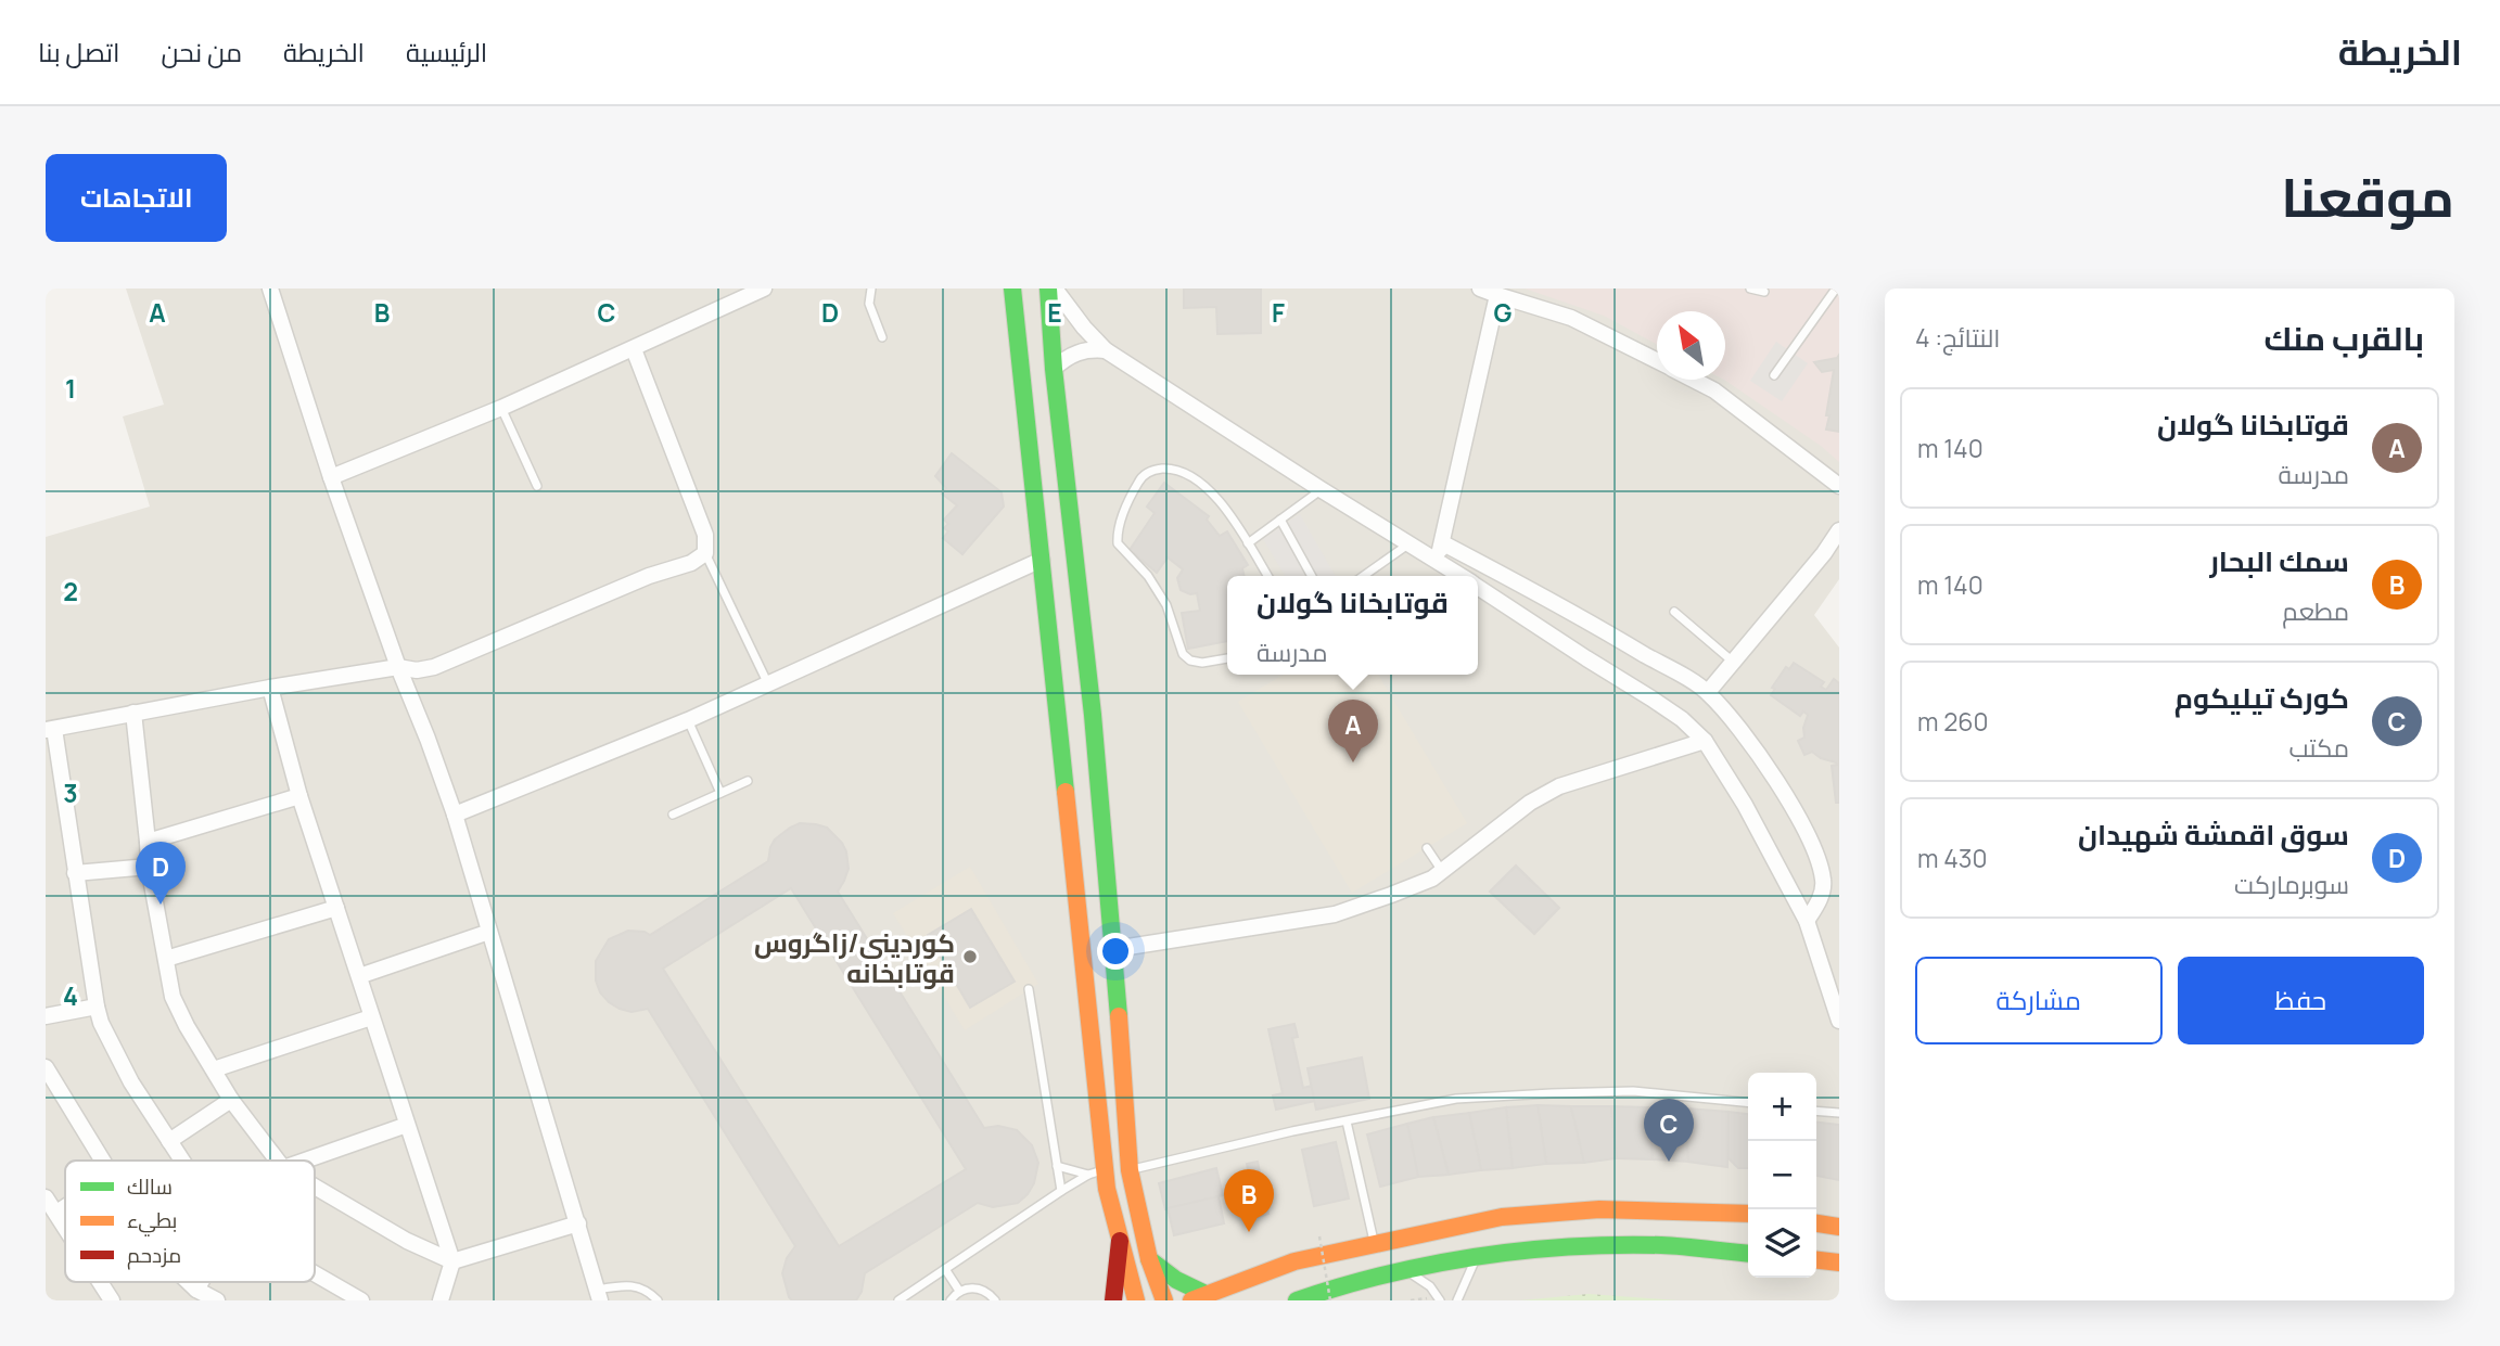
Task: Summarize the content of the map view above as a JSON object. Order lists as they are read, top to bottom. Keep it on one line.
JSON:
{"places":["كورديني/زاگروس قوتابخانه‌"],"legend":["سالك","بطيء","مزدحم"],"north":"top left","page":{"header":"الخريطة","nav":["الرئيسية","الخريطة","من نحن","اتصل بنا"],"title":"موقعنا","buttons":["الاتجاهات",["حفظ","مشاركة"]],"heading":["بالقرب منك","النتائج: 4"],"list":[{"mark":"A","name":"قوتابخانا گولان","note":"مدرسة","value":"140 m"},{"mark":"B","name":"سمك البحار","note":"مطعم","value":"140 m"},{"mark":"C","name":"کورک تيليكوم","note":"مكتب","value":"260 m"},{"mark":"D","name":"سوق اقمشة شهيدان","note":"سوبرماركت","value":"430 m"}],"popup":["قوتابخانا گولان","مدرسة"],"pins":["A","D","C","B"],"map_buttons":["+","−"]},"grid":{"columns":["A","B","C","D","E","F","G"],"rows":["1","2","3","4"]}}
